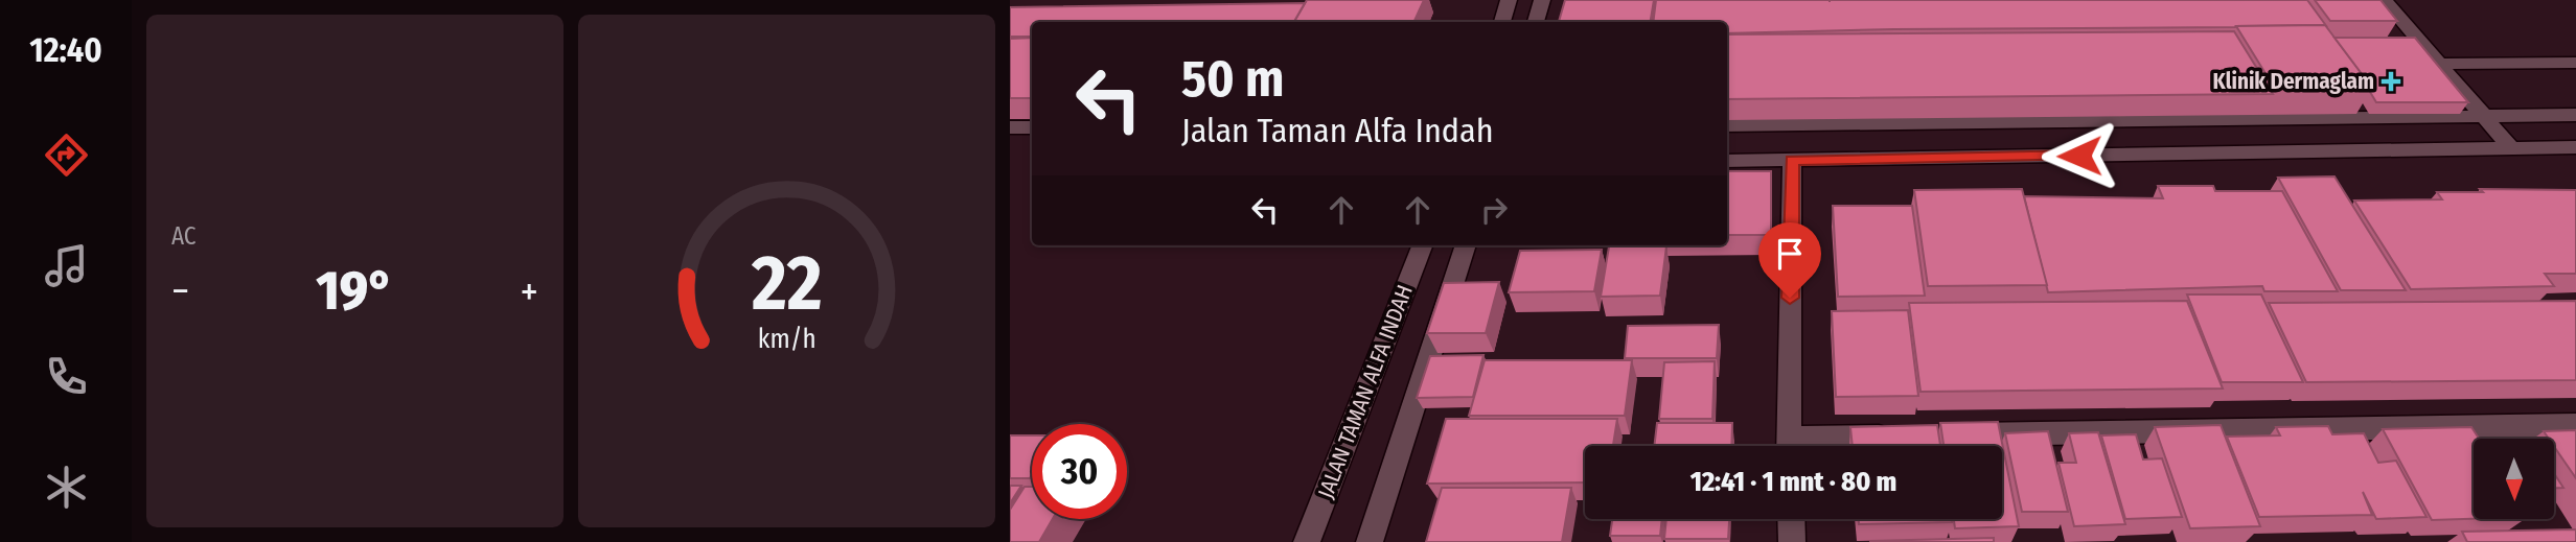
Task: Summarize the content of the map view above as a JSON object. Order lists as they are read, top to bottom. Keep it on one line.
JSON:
{"streets":{"street":["JALAN TAMAN ALFA INDAH"]},"places":{"health":["Klinik Dermaglam"]},"north":"bottom","page":{"tabs":"12:40","tile":"AC","turn":["50 m","Jalan Taman Alfa Indah"],"heat":["−","19°","+"],"limit":"30","trip":"12:41 · 1 mnt · 80 m","gauge":["22","km/h"]}}
